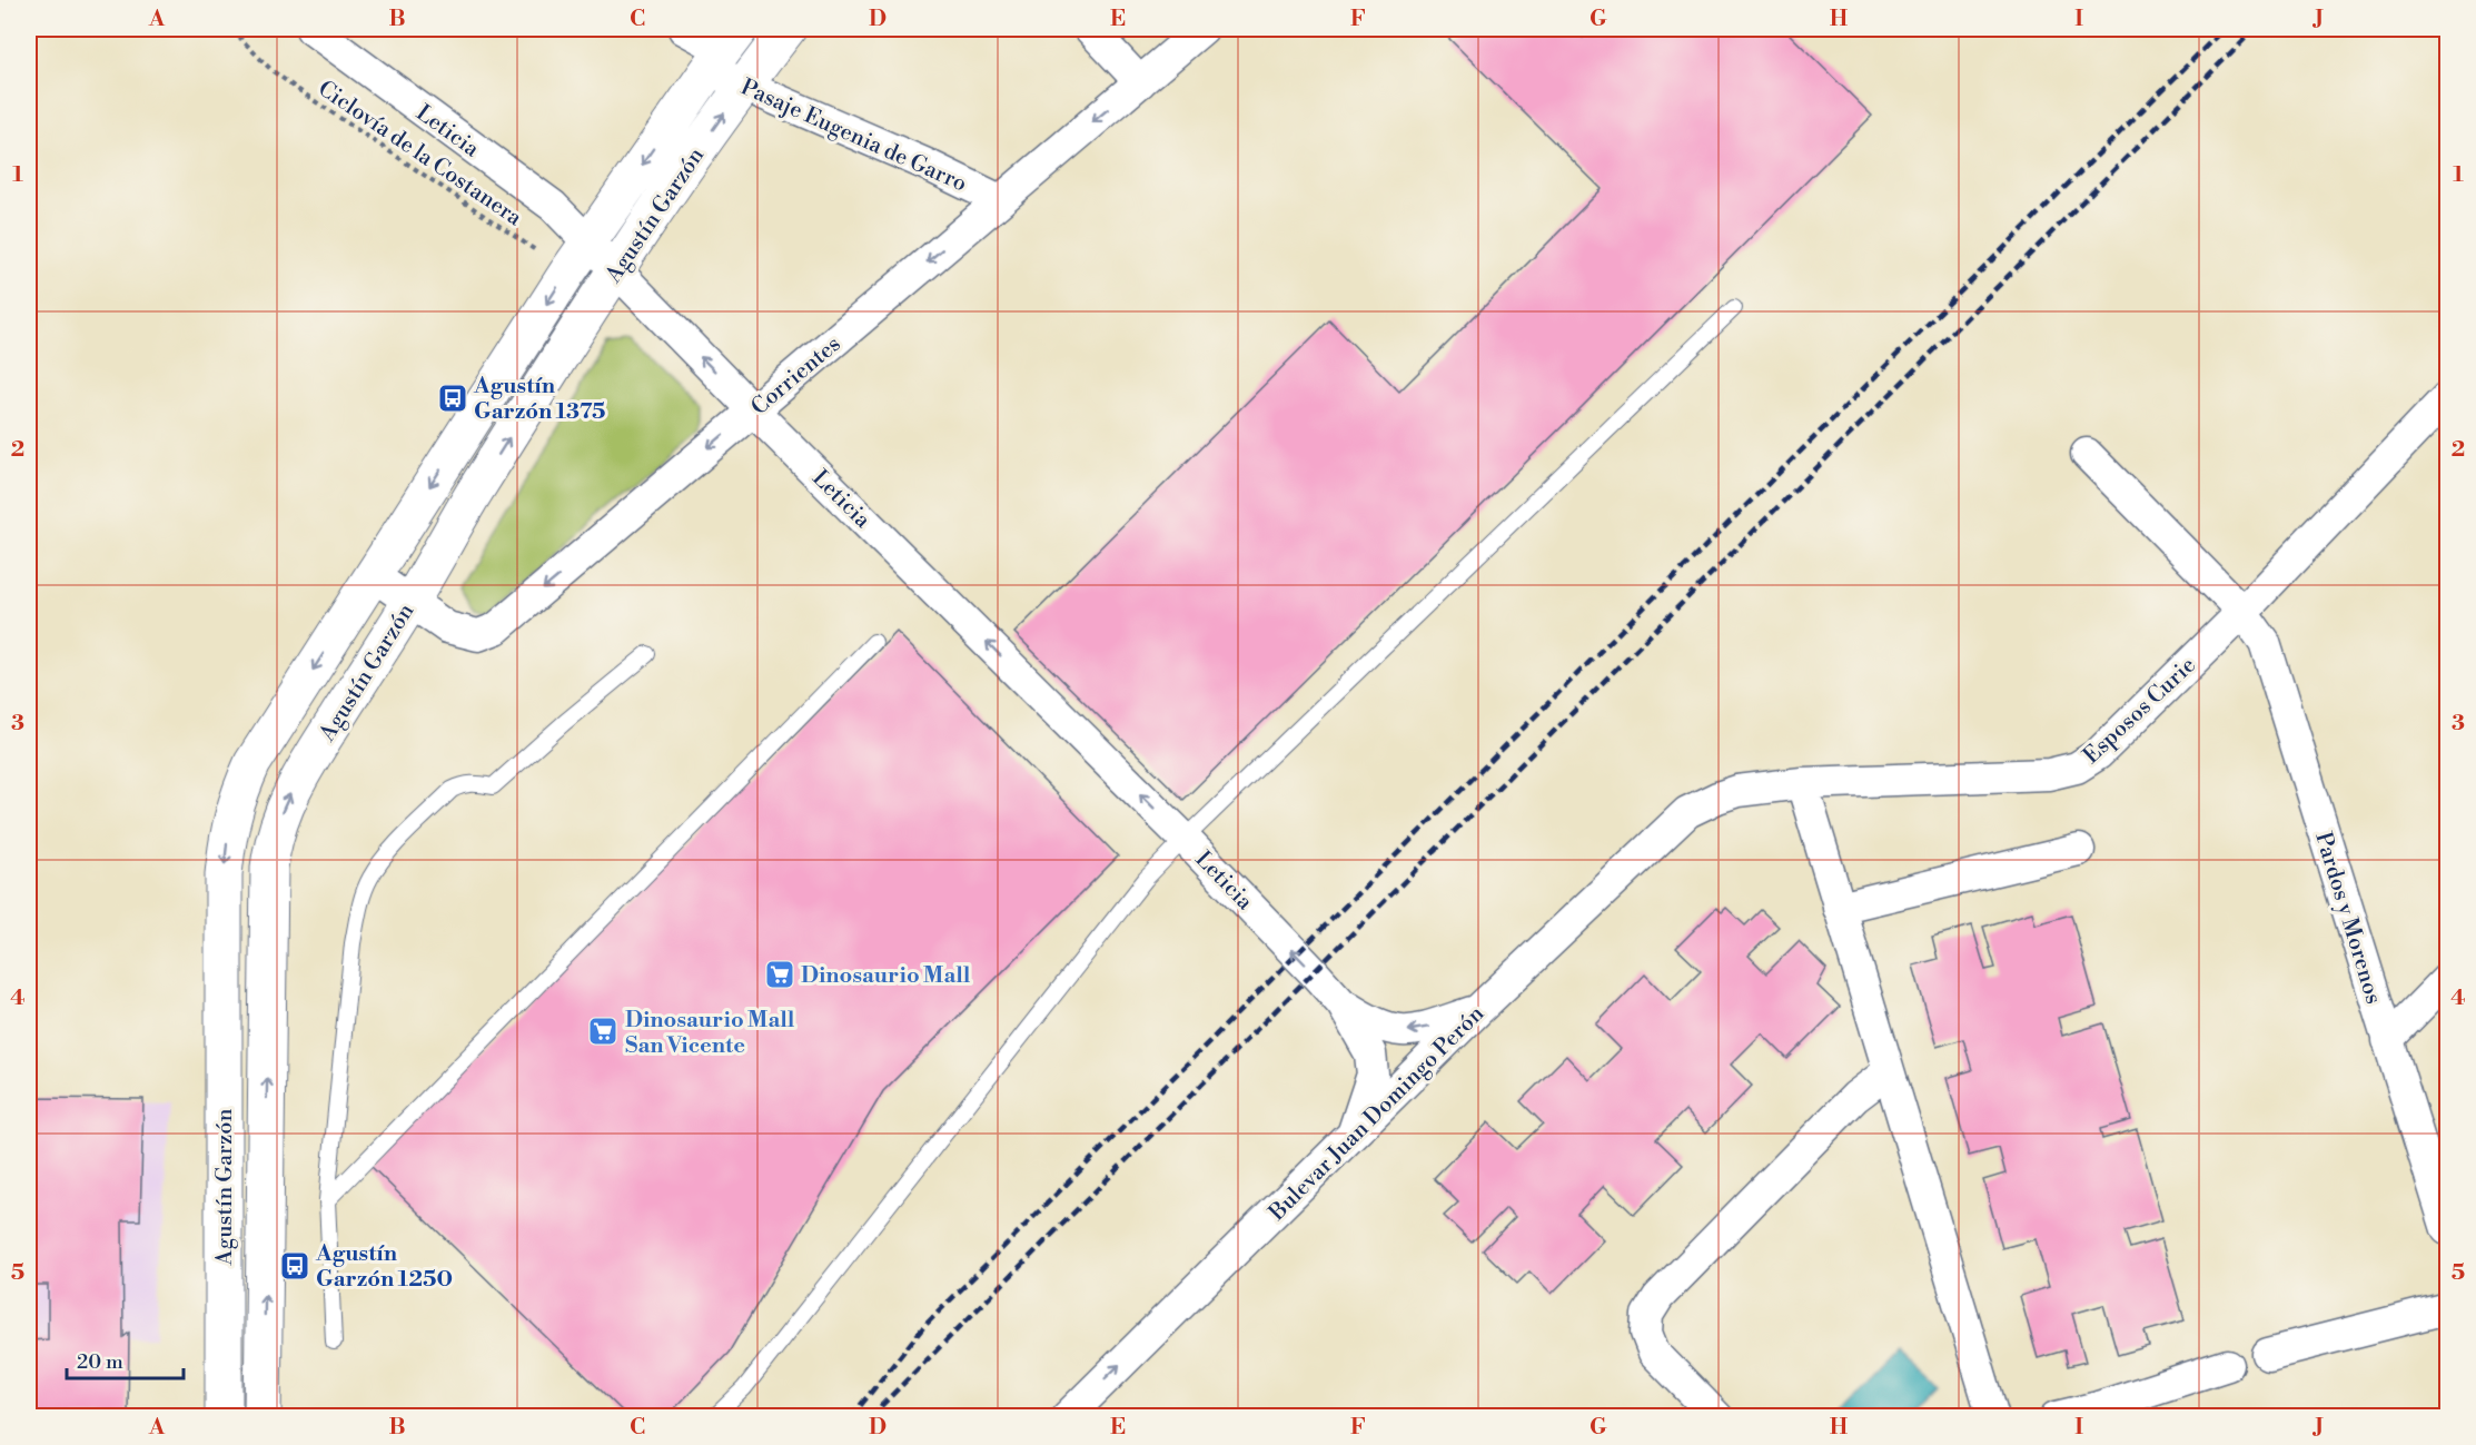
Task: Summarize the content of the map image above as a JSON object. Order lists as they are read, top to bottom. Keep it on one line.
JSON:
{"streets":{"main road":["Agustín Garzón"],"street":["Leticia","Pasaje Eugenia de Garro","Corrientes","Esposos Curie","Pardos y Morenos","Bulevar Juan Domingo Perón"],"path":["Ciclovía de la Costanera"]},"crossings":[["Leticia","Agustín Garzón"],["Leticia","Corrientes"],["Leticia","Bulevar Juan Domingo Perón"],["Pasaje Eugenia de Garro","Agustín Garzón"],["Pasaje Eugenia de Garro","Corrientes"],["Ciclovía de la Costanera","Agustín Garzón"],["Agustín Garzón","Corrientes"],["Esposos Curie","Pardos y Morenos"],["Esposos Curie","Bulevar Juan Domingo Perón"]],"one_way":["Leticia","Corrientes","Bulevar Juan Domingo Perón"],"places":{"bus stop":["Agustín Garzón 1375","Agustín Garzón 1250"],"supermarket":["Dinosaurio Mall","Dinosaurio Mall San Vicente"]},"scale_bar":"20 m","grid":{"columns":["A","B","C","D","E","F","G","H","I","J"],"rows":["1","2","3","4","5"]}}
